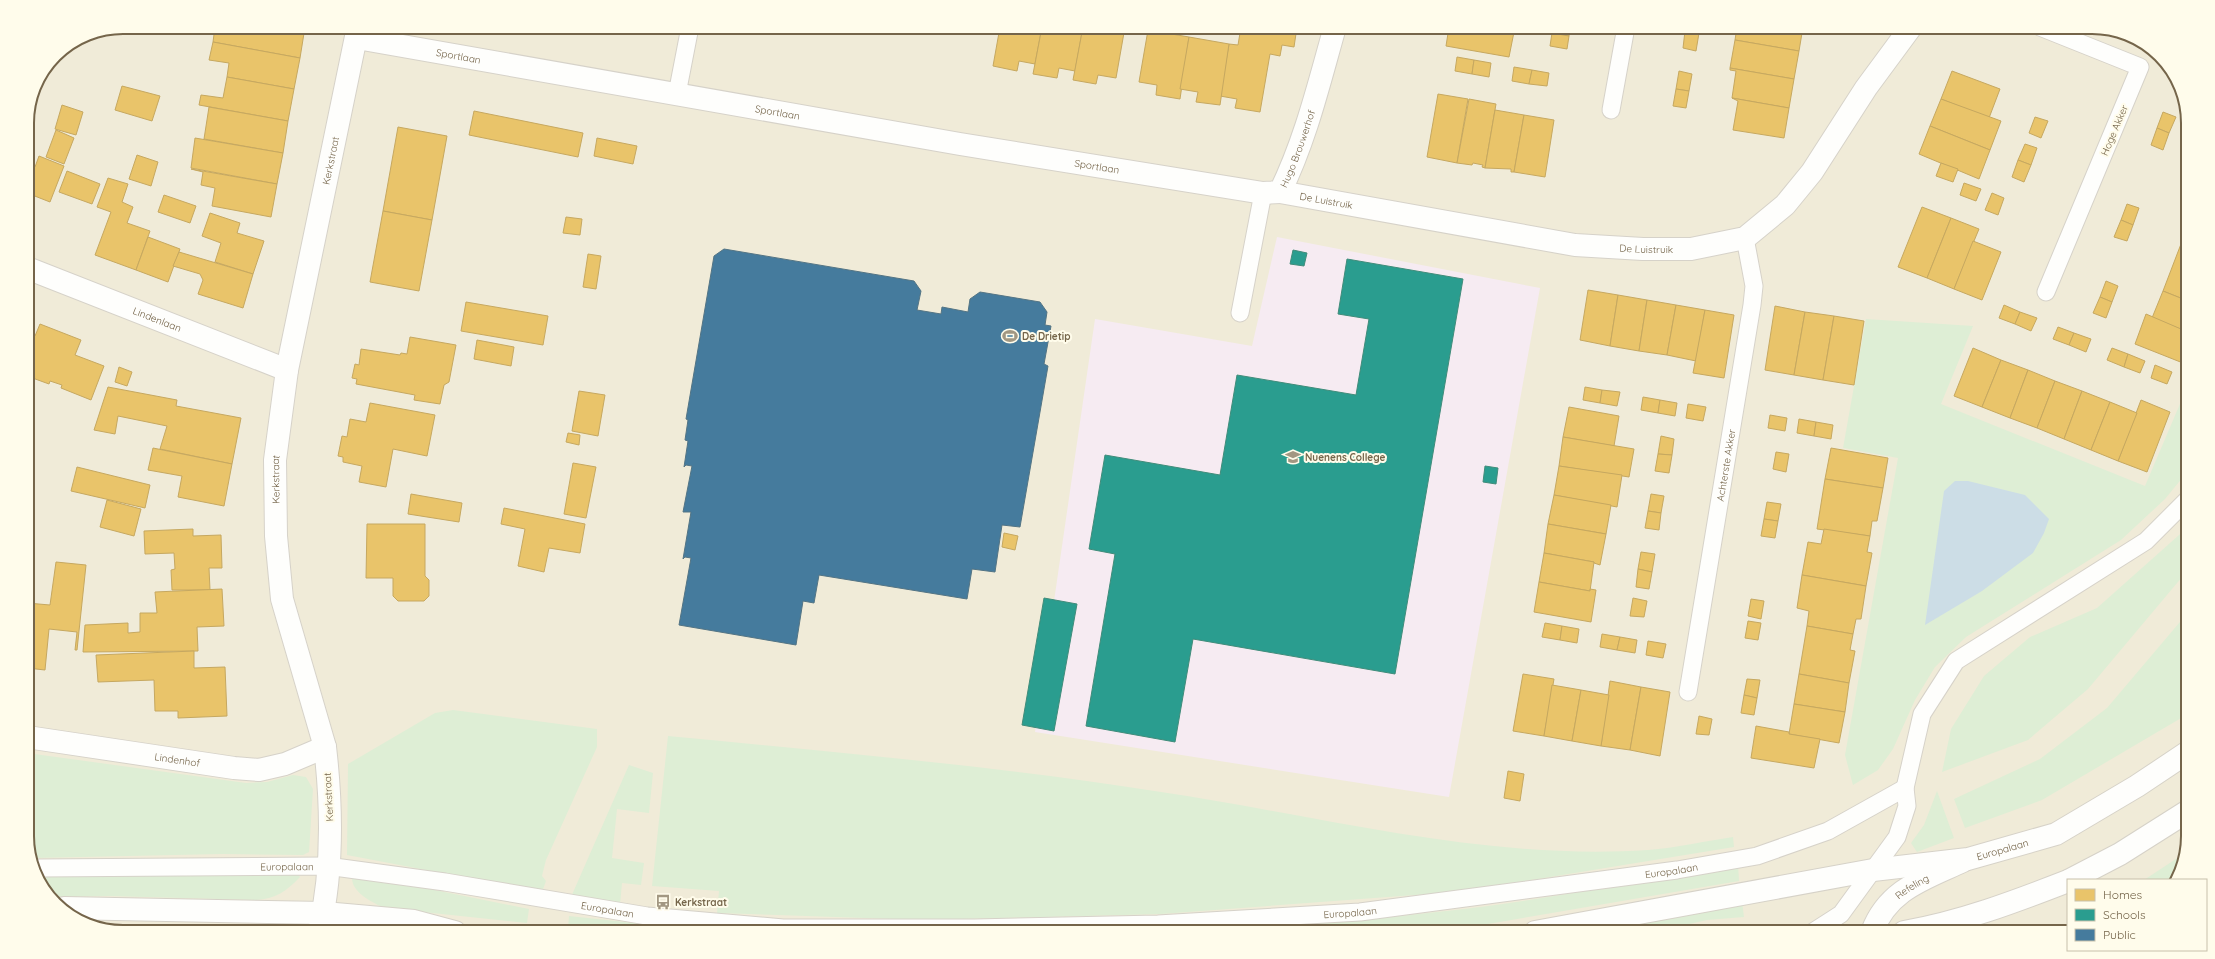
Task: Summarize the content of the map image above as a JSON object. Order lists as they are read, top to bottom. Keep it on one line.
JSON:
{"streets":{"street":["Sportlaan","Hugo Brouwerhof","Kerkstraat","De Luistruik","Lindenlaan","Lindenhof","Europalaan","Refeling"],"lane":["Hoge Akker","Achterste Akker"]},"crossings":[["Sportlaan","Hugo Brouwerhof"],["Sportlaan","De Luistruik"],["Hugo Brouwerhof","De Luistruik"],["Kerkstraat","Lindenlaan"],["Kerkstraat","Lindenhof"],["Kerkstraat","Europalaan"],["De Luistruik","Achterste Akker"],["Europalaan","Refeling"]],"places":{"sports":["De Drietip"],"school or university":["Nuenens College"],"bus stop":["Kerkstraat"]},"legend":["Homes","Schools","Public"]}
